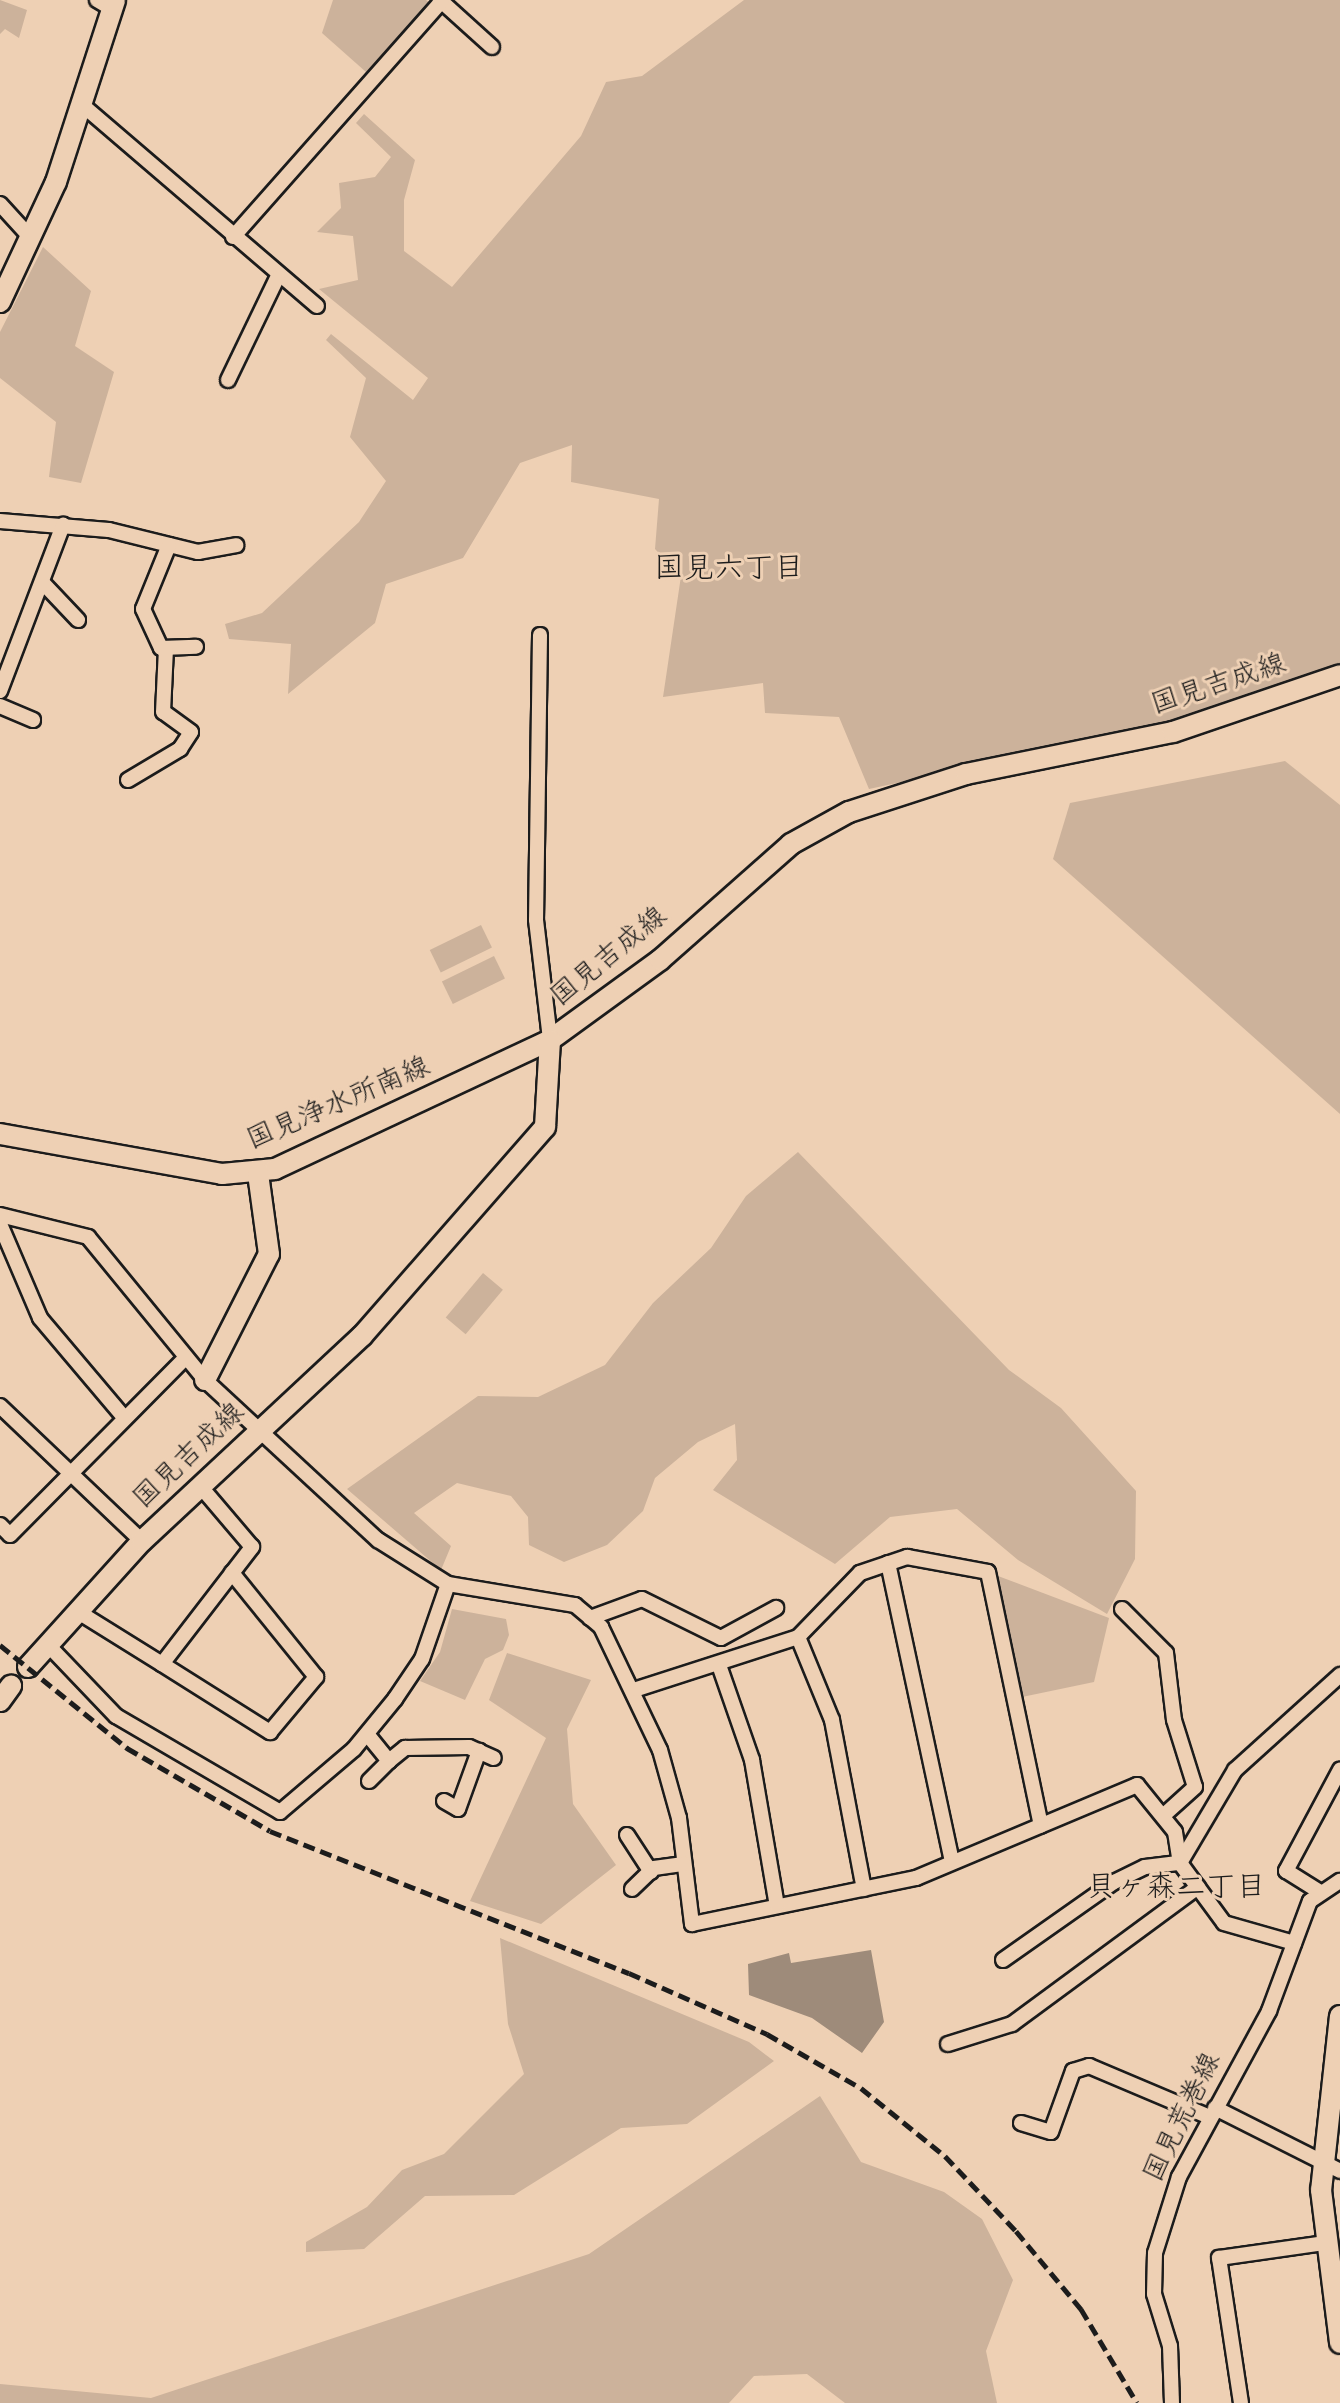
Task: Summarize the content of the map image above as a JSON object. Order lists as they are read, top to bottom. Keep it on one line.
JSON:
{"streets":{"street":["国見吉成線","国見浄水所南線","国見荒巻線"]},"crossings":[["国見吉成線","国見浄水所南線"]],"districts":["国見六丁目","貝ヶ森二丁目"]}
